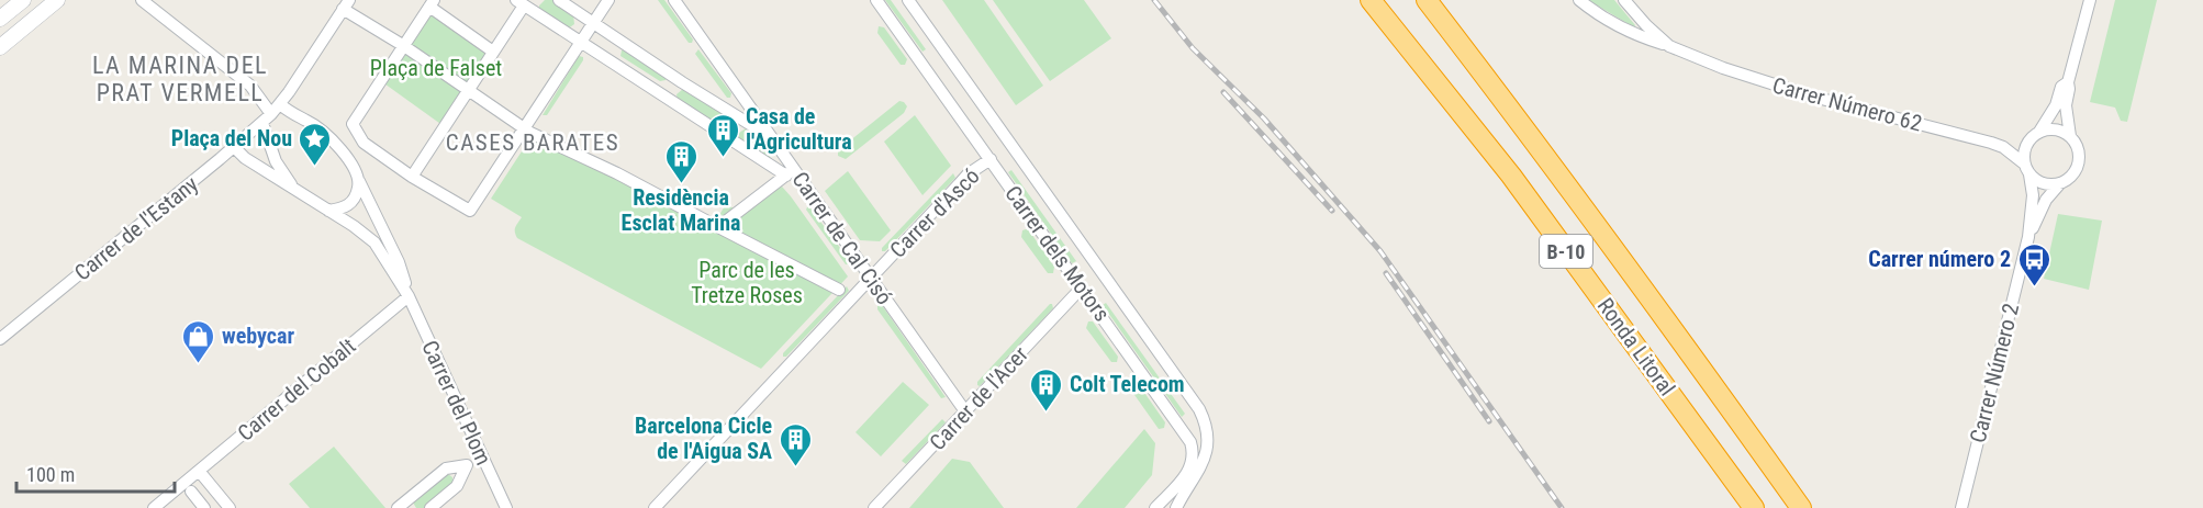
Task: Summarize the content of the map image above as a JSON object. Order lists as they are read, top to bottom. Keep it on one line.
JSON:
{"streets":{"highway":["B-10","Ronda Litoral"],"street":["Carrer Número 62","Carrer d'Ascó","Carrer de l'Estany","Carrer de Cal Cisó","Carrer dels Motors","Carrer Número 2","Carrer del Cobalt","Carrer de l'Acer","Carrer del Plom"]},"crossings":[["Carrer Número 62","Carrer Número 2"],["Carrer d'Ascó","Carrer de Cal Cisó"],["Carrer d'Ascó","Carrer dels Motors"],["Carrer de Cal Cisó","Carrer de l'Acer"],["Carrer dels Motors","Carrer de l'Acer"],["Carrer del Cobalt","Carrer del Plom"]],"districts":["LA MARINA DEL PRAT VERMELL","CASES BARATES"],"parks":["Plaça de Falset","Parc de les Tretze Roses"],"places":{"building":["Casa de l'Agricultura","Residència Esclat Marina","Colt Telecom","Barcelona Cicle de l'Aigua SA"],"place":["Plaça del Nou"],"bus stop":["Carrer número 2"],"shop":["webycar"]},"scale_bar":"100 m"}
